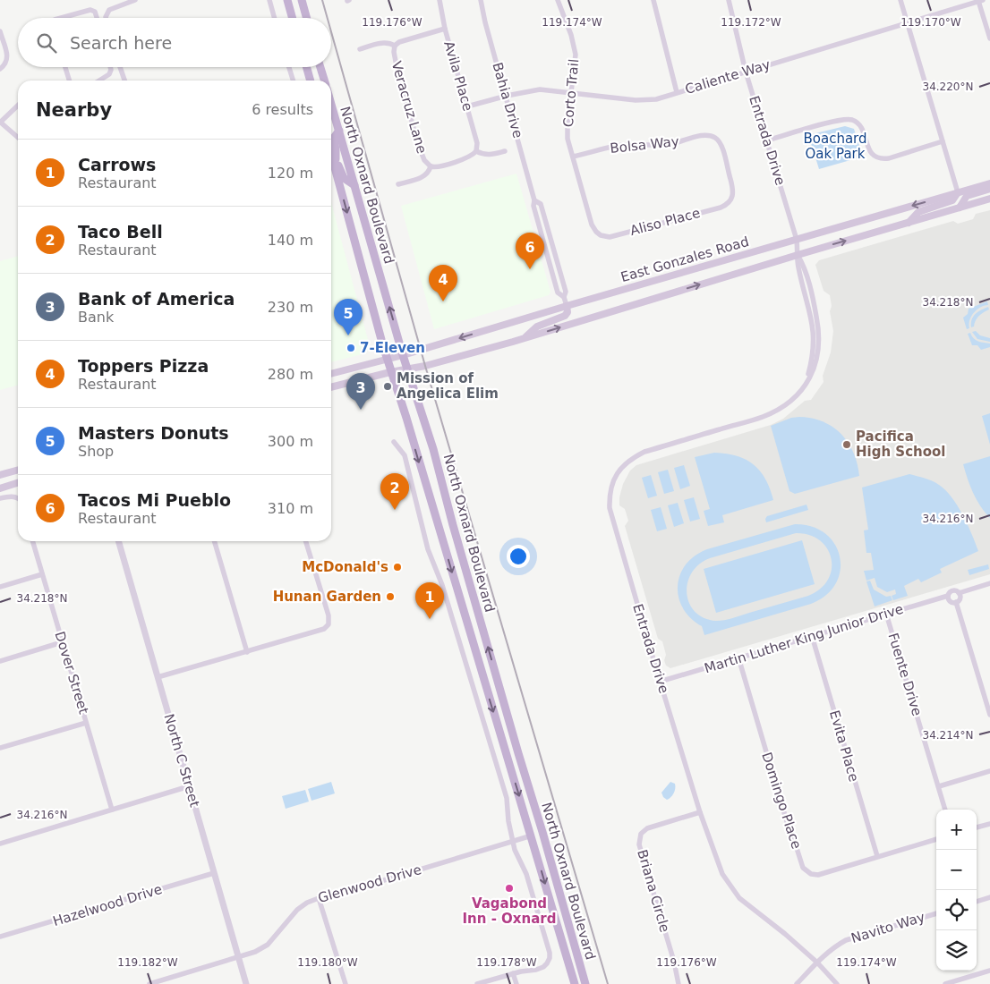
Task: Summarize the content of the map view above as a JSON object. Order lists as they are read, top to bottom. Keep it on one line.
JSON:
{"streets":{"main road":["North Oxnard Boulevard","East Gonzales Road"],"street":["Avila Place","Caliente Way","Corto Trail","Bahia Drive","Veracruz Lane","Entrada Drive","Bolsa Way","Aliso Place","Martin Luther King Junior Drive","Dover Street","Fuente Drive","Evita Place","North C Street","Domingo Place","Glenwood Drive","Briana Circle","Hazelwood Drive","Navito Way"]},"crossings":[["Avila Place","Caliente Way"],["Caliente Way","Corto Trail"],["Caliente Way","Bahia Drive"],["Caliente Way","Entrada Drive"],["Corto Trail","Bolsa Way"],["Corto Trail","Aliso Place"],["Bahia Drive","East Gonzales Road"],["Entrada Drive","East Gonzales Road"],["Entrada Drive","Martin Luther King Junior Drive"],["Entrada Drive","Briana Circle"],["Entrada Drive","Navito Way"],["Bolsa Way","Aliso Place"],["North Oxnard Boulevard","East Gonzales Road"],["North Oxnard Boulevard","Glenwood Drive"],["Martin Luther King Junior Drive","Fuente Drive"],["Martin Luther King Junior Drive","Evita Place"],["Martin Luther King Junior Drive","Domingo Place"],["Evita Place","Domingo Place"],["North C Street","Glenwood Drive"],["North C Street","Hazelwood Drive"]],"parks":["Boachard Oak Park"],"places":["7-Eleven","Mission of Angelica Elim","Pacifica High School","McDonald's","Hunan Garden","Vagabond Inn - Oxnard"],"page":{"search":"Search here","heading":["Nearby","6 results"],"list":[{"mark":"1","name":"Carrows","note":"Restaurant","value":"120 m"},{"mark":"2","name":"Taco Bell","note":"Restaurant","value":"140 m"},{"mark":"3","name":"Bank of America","note":"Bank","value":"230 m"},{"mark":"4","name":"Toppers Pizza","note":"Restaurant","value":"280 m"},{"mark":"5","name":"Masters Donuts","note":"Shop","value":"300 m"},{"mark":"6","name":"Tacos Mi Pueblo","note":"Restaurant","value":"310 m"}],"pins":["6","4","5","3","2","1"],"map_buttons":["+","−"]},"coordinates":["119.176°W","119.174°W","119.172°W","119.170°W","34.220°N","34.218°N","34.216°N","34.214°N","119.182°W","119.180°W","119.178°W"]}
